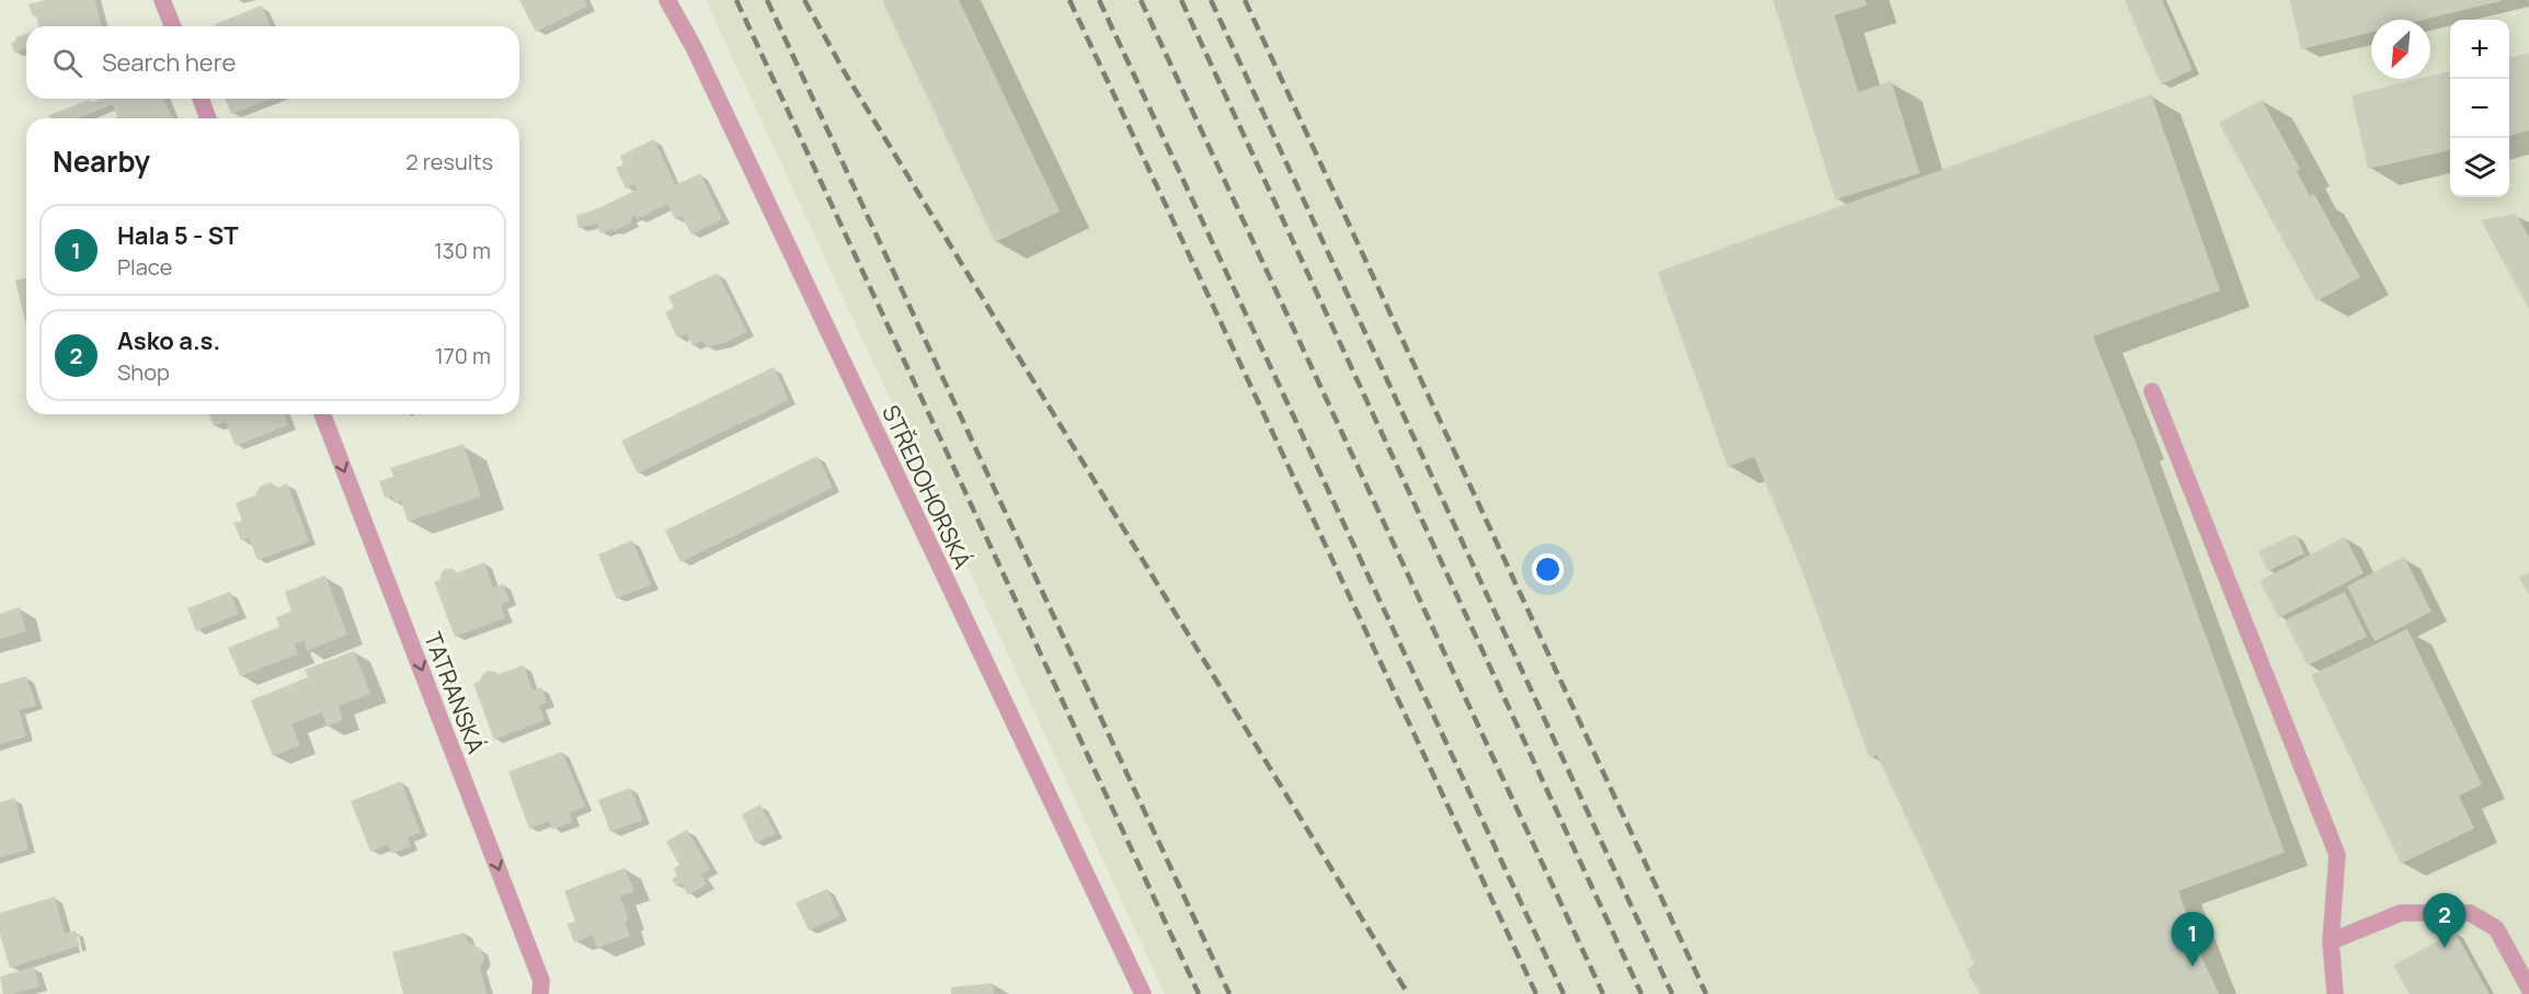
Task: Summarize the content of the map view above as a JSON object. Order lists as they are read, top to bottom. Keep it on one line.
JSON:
{"streets":{"street":["STŘEDOHORSKÁ","TATRANSKÁ"]},"one_way":["TATRANSKÁ"],"north":"bottom left","page":{"map_buttons":["+","−"],"search":"Search here","heading":["Nearby","2 results"],"list":[{"mark":"1","name":"Hala 5 - ST","note":"Place","value":"130 m"},{"mark":"2","name":"Asko a.s.","note":"Shop","value":"170 m"}],"pins":["2","1"]}}
